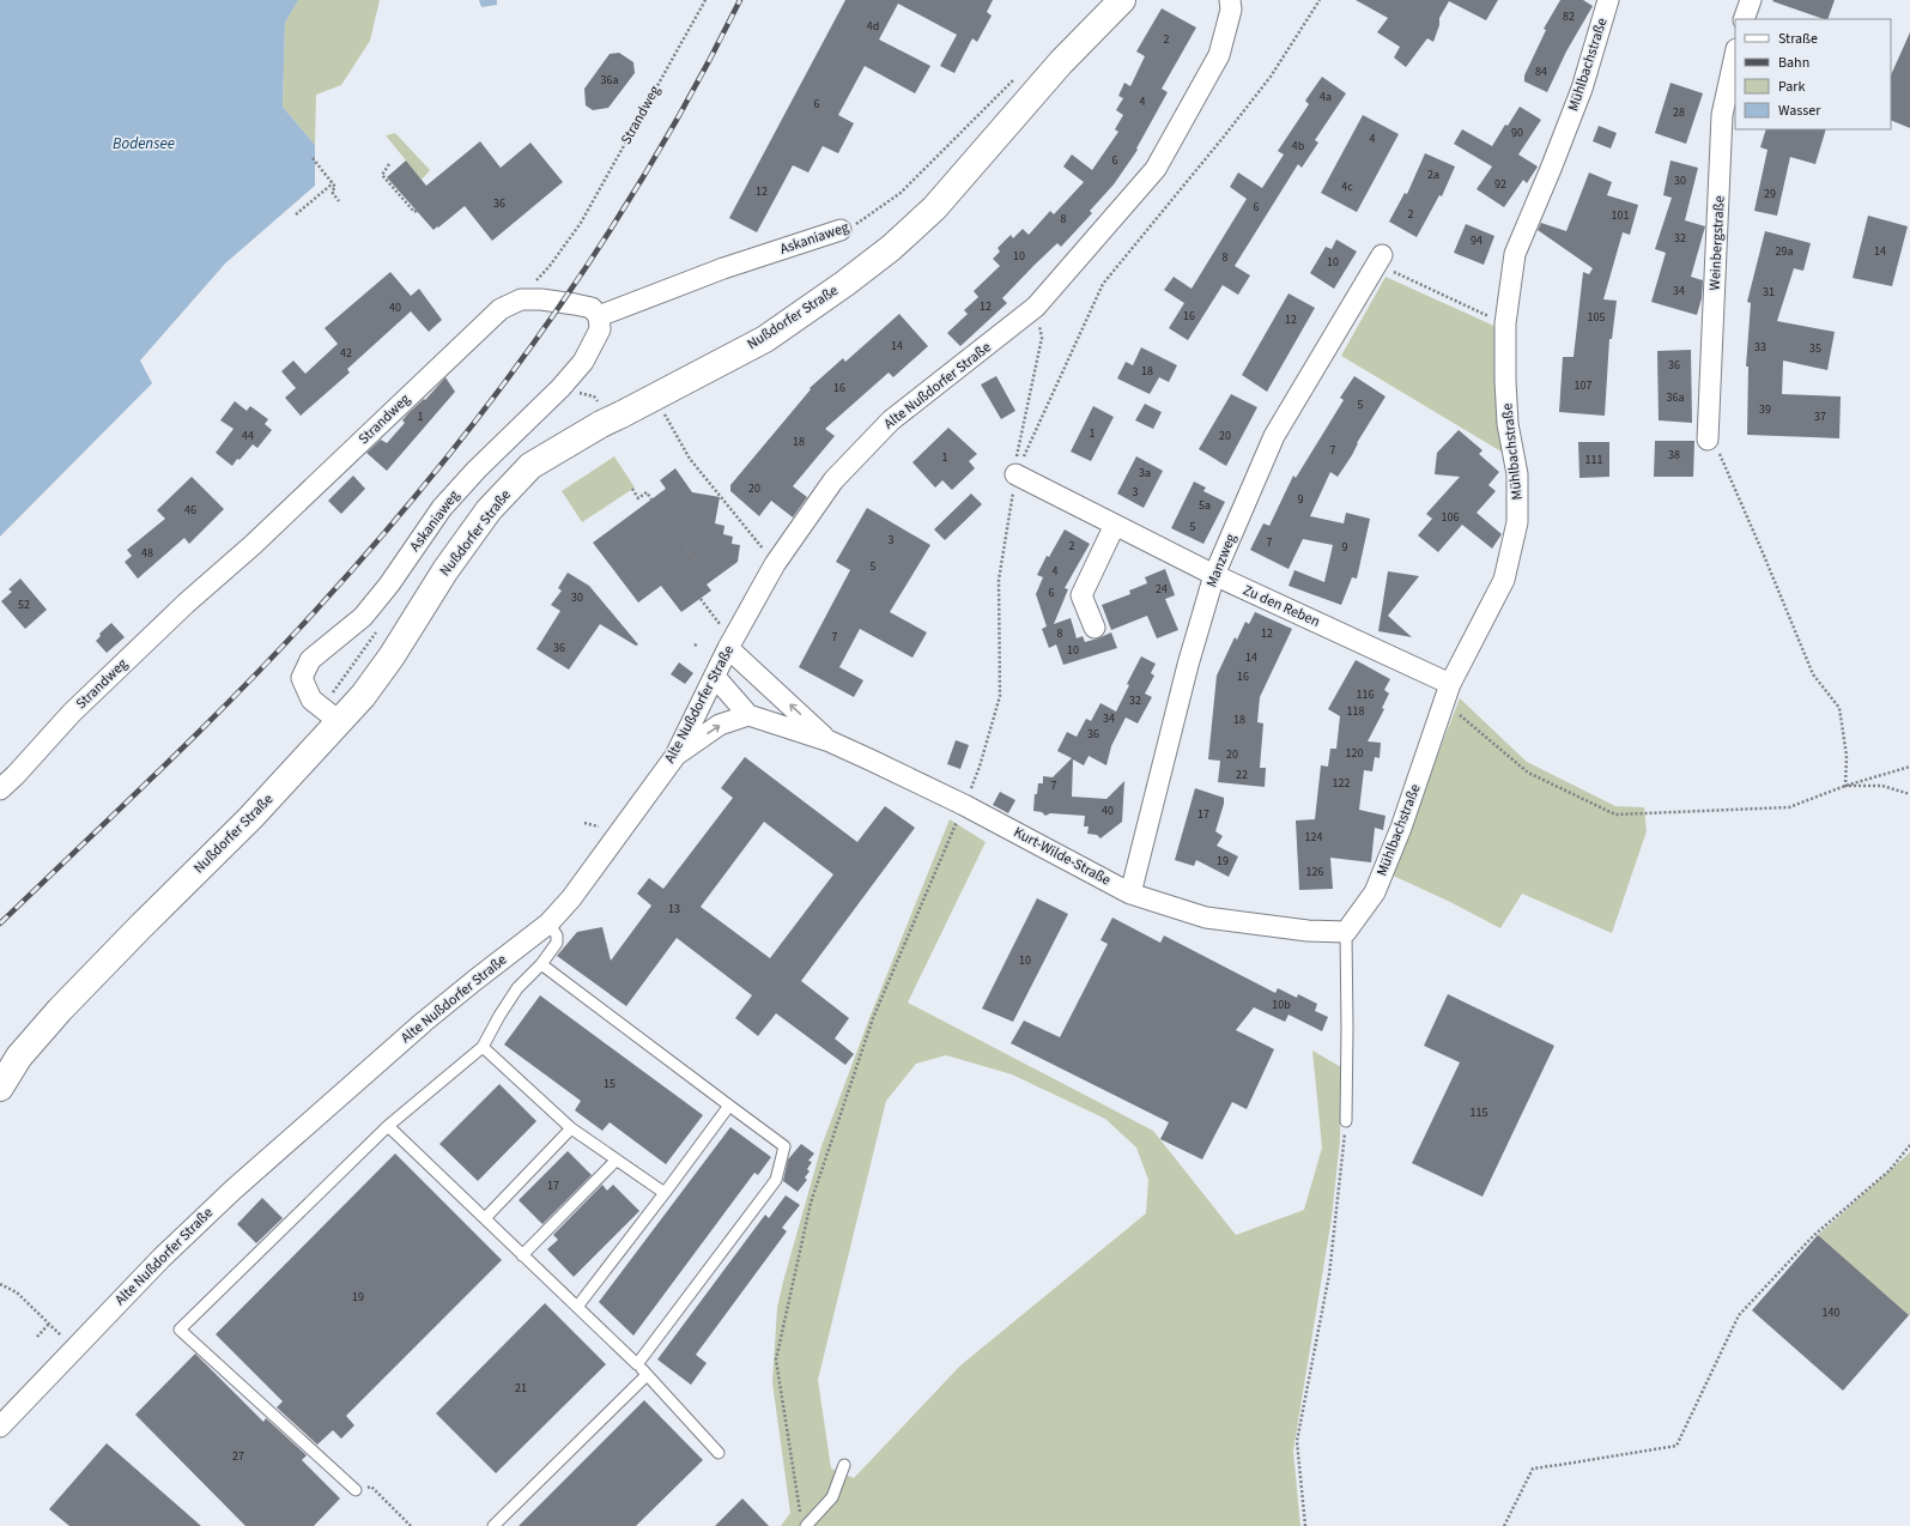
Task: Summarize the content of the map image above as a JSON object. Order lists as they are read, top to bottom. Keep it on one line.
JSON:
{"streets":{"street":["Mühlbachstraße","Strandweg","Askaniaweg","Weinbergstraße","Nußdorfer Straße","Alte Nußdorfer Straße","Manzweg","Zu den Reben","Kurt-Wilde-Straße"]},"crossings":[["Mühlbachstraße","Zu den Reben"],["Mühlbachstraße","Kurt-Wilde-Straße"],["Askaniaweg","Nußdorfer Straße"],["Alte Nußdorfer Straße","Kurt-Wilde-Straße"],["Manzweg","Zu den Reben"],["Manzweg","Kurt-Wilde-Straße"]],"water":["Bodensee"],"house_numbers":["82","4d","2","84","36a","4a","4","6","28","90","4","4b","6","2a","30","92","4c","12","29","36","6","2","101","8","32","94","29a","14","10","8","10","34","31","12","40","16","105","12","14","33","35","42","36","18","107","16","36a","5","39","1","37","1","44","20","18","7","38","1","111","3a","20","3","9","5a","46","106","5","3","7","2","9","48","5","4","24","6","30","52","8","12","7","36","10","14","16","116","32","118","34","18","36","120","20","22","122","7","40","17","124","19","126","13","10","10b","15","115","17","19","140","21","27"],"legend":["Straße","Bahn","Park","Wasser"]}
